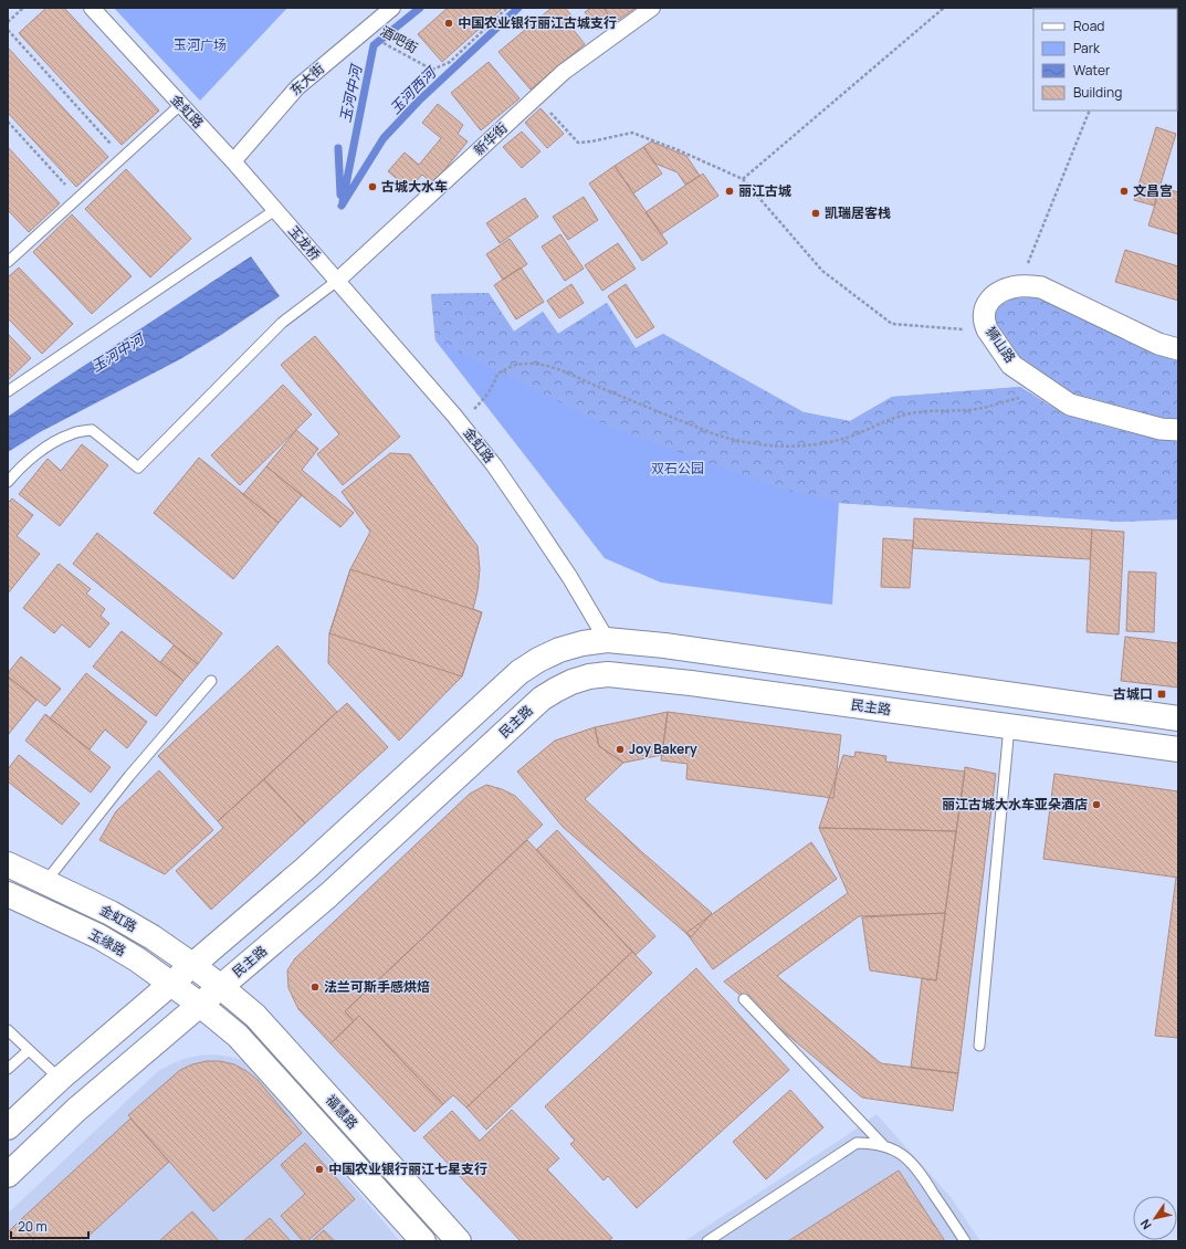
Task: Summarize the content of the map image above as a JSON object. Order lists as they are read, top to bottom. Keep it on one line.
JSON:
{"streets":{"main road":["金虹路","民主路","玉缘路","福慧路"],"street":["东大街","新华街","玉龙桥","狮山路"],"path":["酒吧街"]},"crossings":[["酒吧街","东大街"],["东大街","金虹路"],["金虹路","新华街"],["金虹路","玉龙桥"],["金虹路","民主路"],["金虹路","福慧路"],["民主路","玉缘路"],["民主路","福慧路"],["玉缘路","福慧路"]],"water":["玉河西河","玉河中河"],"parks":["玉河广场","双石公园"],"places":{"other":["中国农业银行丽江古城支行","古城大水车","丽江古城","文昌宫","凯瑞居客栈","Joy Bakery","丽江古城大水车亚朵酒店","法兰可斯手感烘焙","中国农业银行丽江七星支行"],"transit":["古城口"]},"legend":["Road","Park","Water","Building"],"scale_bar":"20 m","north":"bottom left"}
